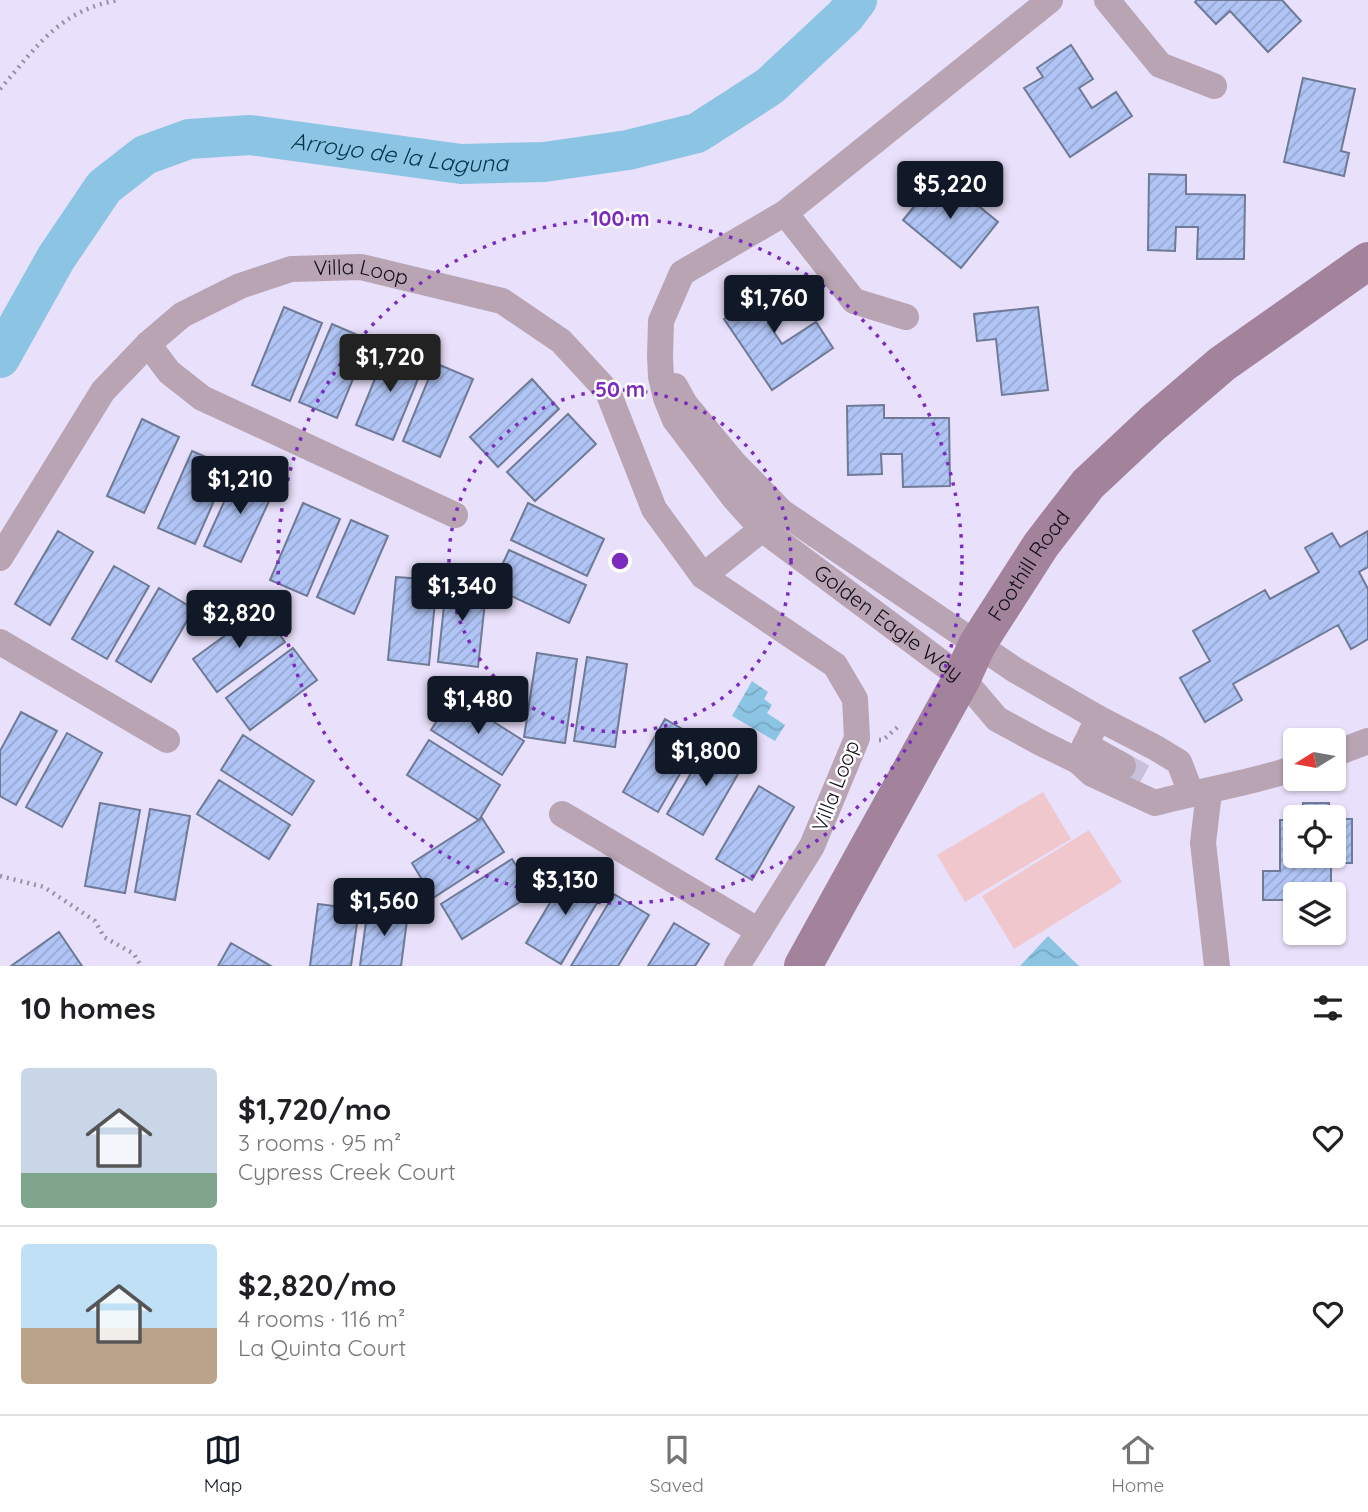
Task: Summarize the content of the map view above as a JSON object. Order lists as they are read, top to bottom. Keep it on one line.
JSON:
{"streets":{"main road":["Foothill Road"],"street":["Villa Loop","Golden Eagle Way"]},"crossings":[["Foothill Road","Golden Eagle Way"]],"water":["Arroyo de la Laguna"],"north":"left","page":{"price":["$5,220","$1,760","$1,720","$1,210","$1,340","$2,820","$1,480","$1,800","$3,130","$1,560"],"heading":"10 homes","list":[{"name":"$1,720/mo","note":"3 rooms · 95 m² · Cypress Creek Court"},{"name":"$2,820/mo","note":"4 rooms · 116 m² · La Quinta Court"}],"tabs":["Map","Saved","Home"]},"rings":["100 m","50 m"]}
